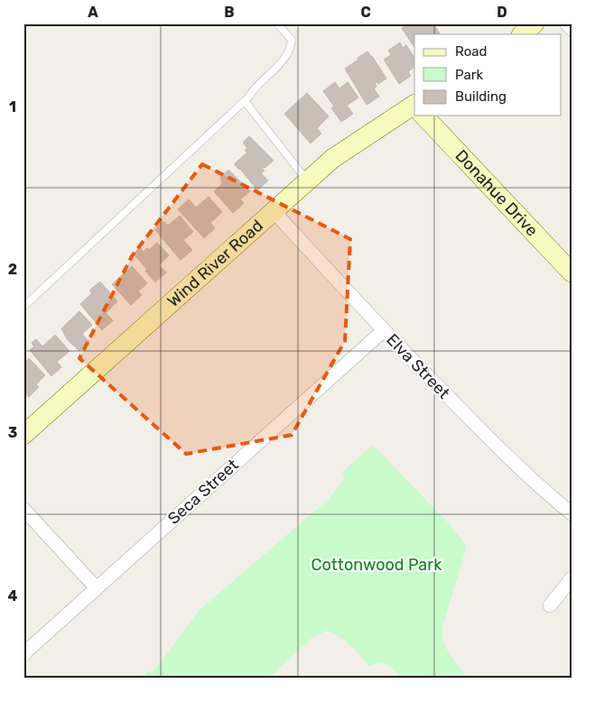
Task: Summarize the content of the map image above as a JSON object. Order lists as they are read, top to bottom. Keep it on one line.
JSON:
{"streets":{"street":["Donahue Drive","Wind River Road","Elva Street","Seca Street"]},"crossings":[["Wind River Road","Elva Street"],["Elva Street","Seca Street"]],"parks":["Cottonwood Park"],"legend":["Road","Park","Building"],"grid":{"columns":["A","B","C","D"],"rows":["1","2","3","4"]}}
